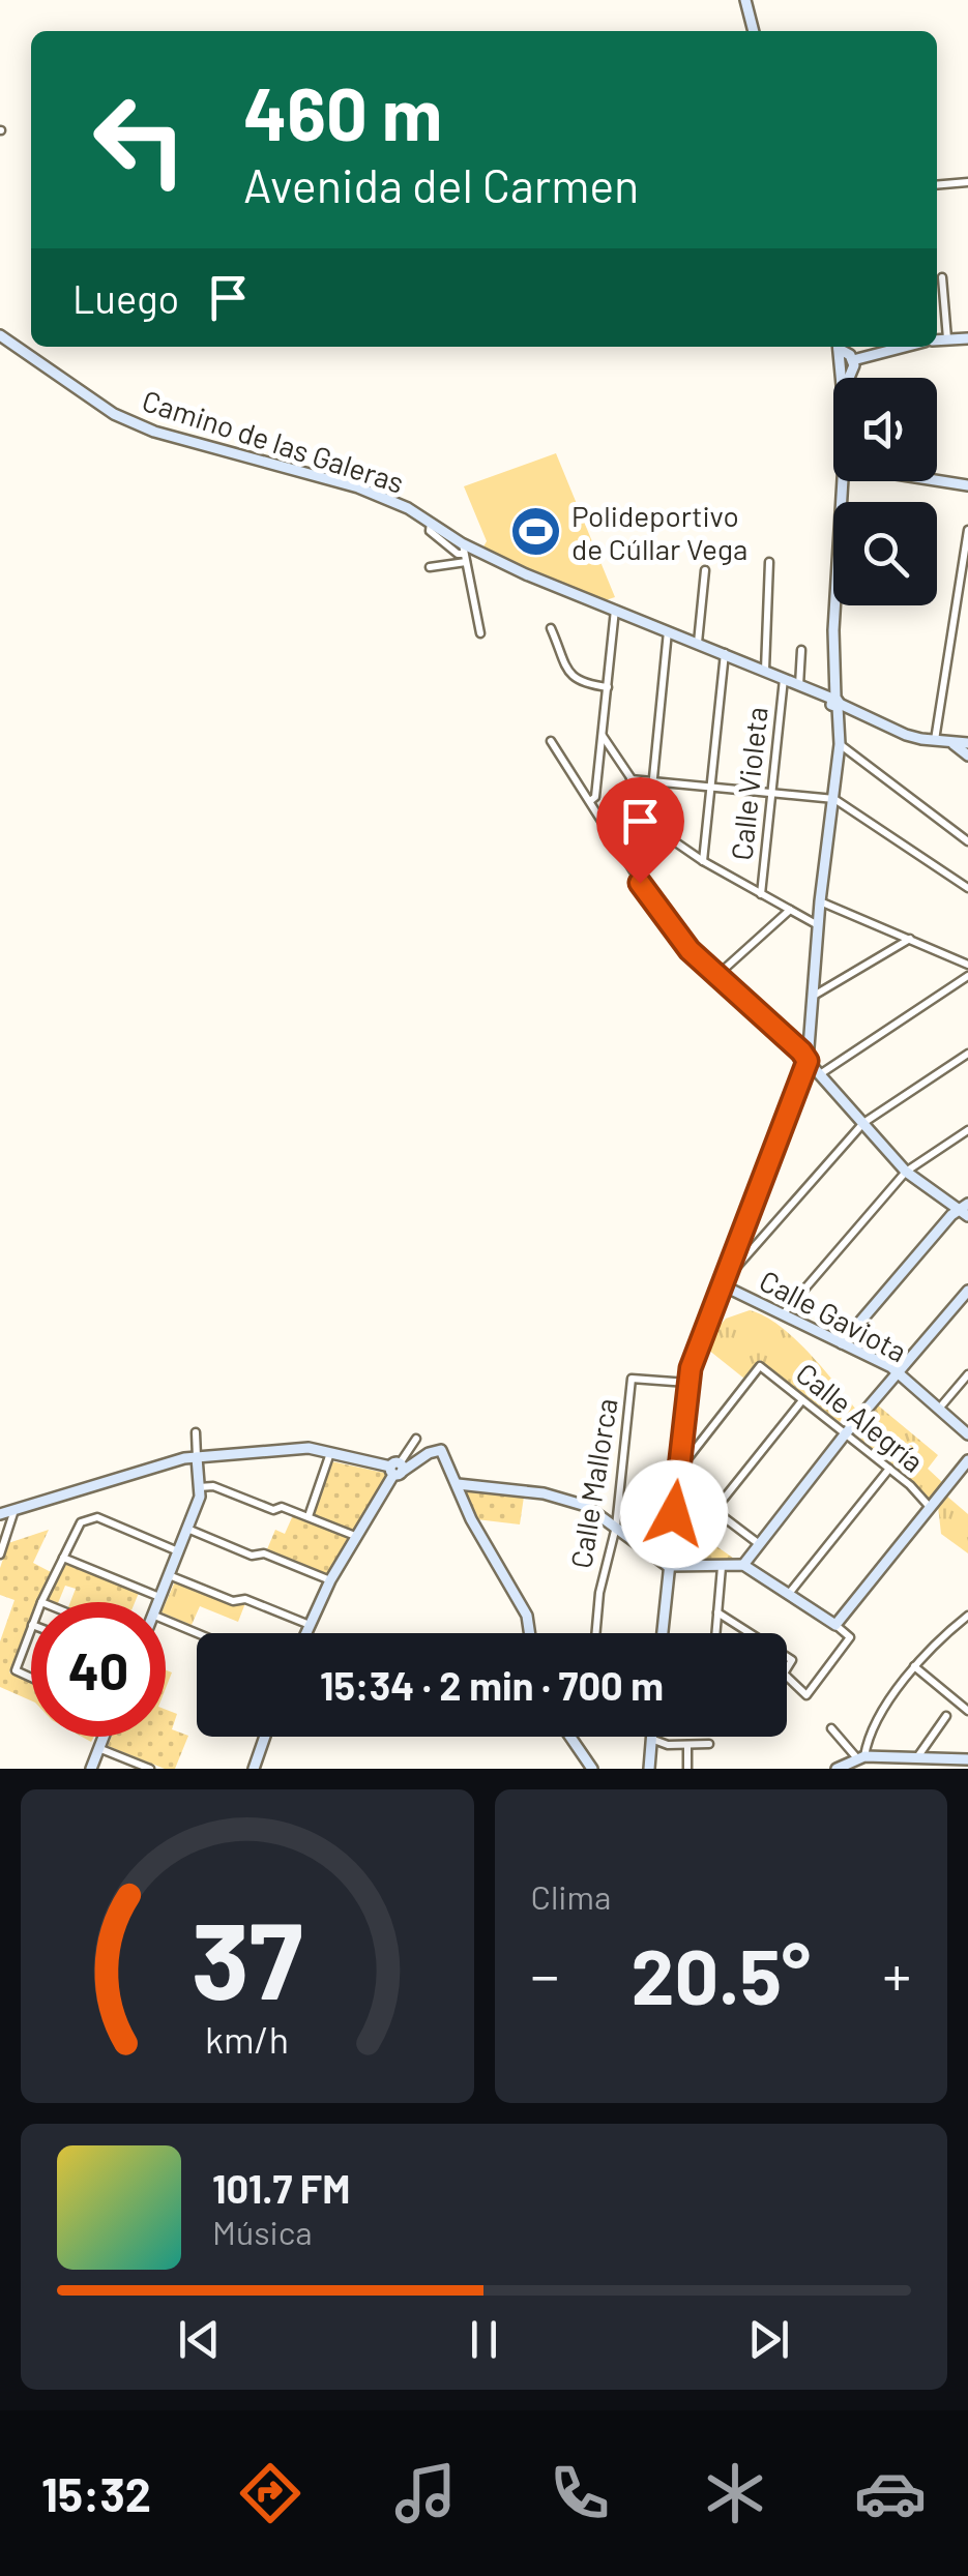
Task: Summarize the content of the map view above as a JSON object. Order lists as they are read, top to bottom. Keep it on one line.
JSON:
{"streets":{"street":["Camino de las Galeras","Calle Violeta","Calle Gaviota","Calle Alegría","Calle Mallorca"]},"crossings":[["Camino de las Galeras","Calle Violeta"]],"places":{"sports":["Polideportivo de Cúllar Vega"]},"page":{"turn":["460 m","Avenida del Carmen"],"then":"Luego","limit":"40","trip":"15:34 · 2 min · 700 m","tile":"Clima","heat":["−","20.5°","+"],"song":["101.7 FM","Música"],"tabs":"15:32","gauge":["37","km/h"]}}
